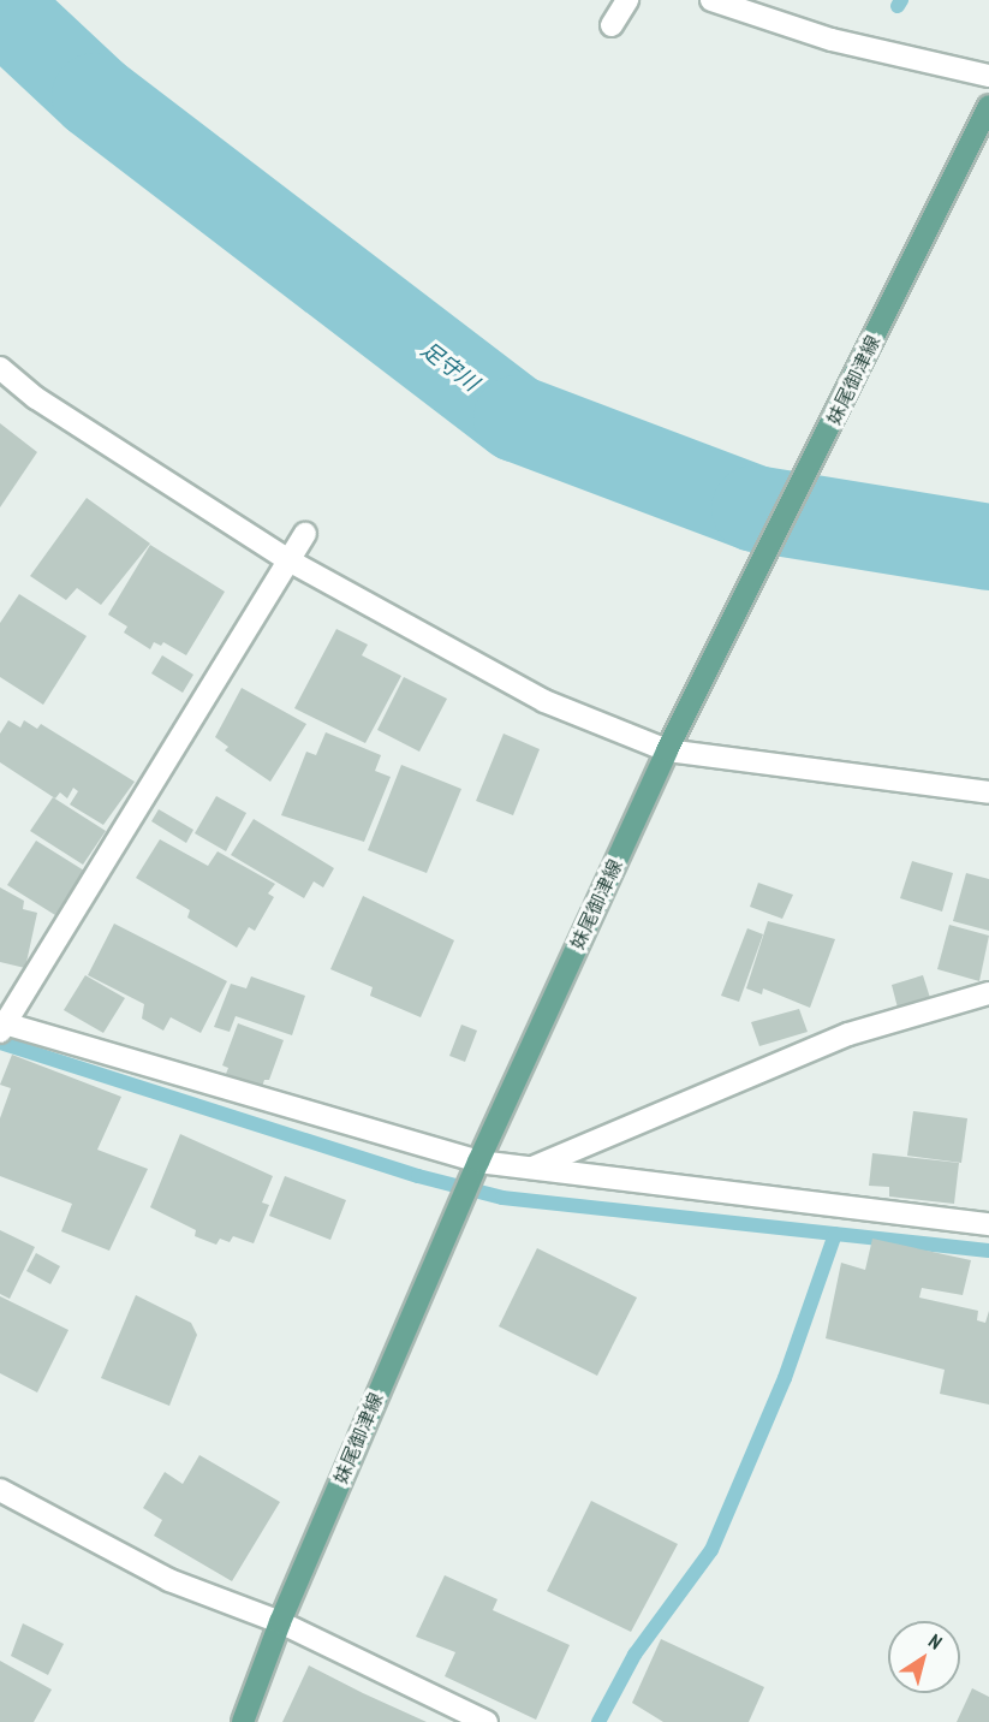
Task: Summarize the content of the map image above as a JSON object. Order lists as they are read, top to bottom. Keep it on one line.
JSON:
{"streets":{"main road":["妹尾御津線"]},"water":["足守川"],"north":"top right"}
